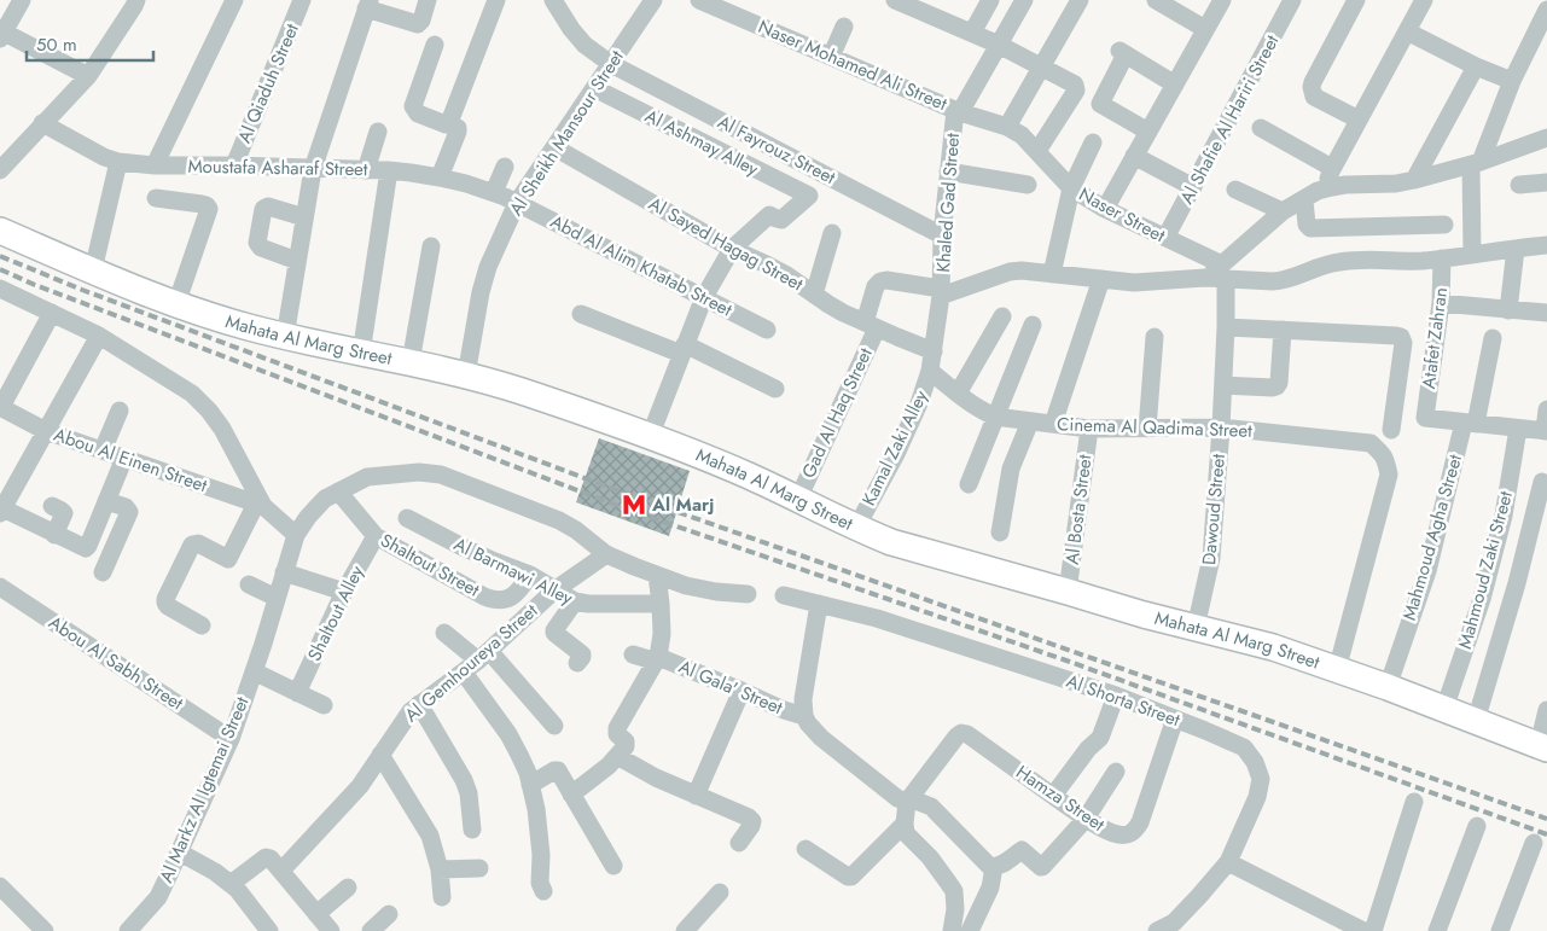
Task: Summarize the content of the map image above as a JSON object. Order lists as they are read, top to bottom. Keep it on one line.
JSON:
{"streets":{"main road":["Mahata Al Marg Street"],"street":["Naser Mohamed Ali Street","Al Qiaduh Street","Al Shafie Al Hariri Street","Al Sheikh Mansour Street","Al Ashmay Alley","Al Fayrouz Street","Moustafa Asharaf Street","Khaled Gad Street","Naser Street","Al Sayed Hagag Street","Abd Al Alim Khatab Street","Atafet Zahran","Gad Al Haq Street","Cinema Al Qadima Street","Kamal Zaki Alley","Abou Al Einen Street","Al Bosta Street","Dawoud Street","Mahmoud Agha Street","Shaltout Street","Mahmoud Zaki Street","Al Barmawi Alley","Shaltout Alley","Abou Al Sabh Street","Al Gemhoureya Street","Al Gala' Street","Al Shorta Street","Al Markz Al Igtemai Street","Hamza Street"]},"crossings":[["Naser Mohamed Ali Street","Khaled Gad Street"],["Naser Mohamed Ali Street","Naser Street"],["Al Qiaduh Street","Moustafa Asharaf Street"],["Al Shafie Al Hariri Street","Naser Street"],["Al Sheikh Mansour Street","Al Ashmay Alley"],["Al Sheikh Mansour Street","Al Fayrouz Street"],["Al Sheikh Mansour Street","Moustafa Asharaf Street"],["Al Sheikh Mansour Street","Al Sayed Hagag Street"],["Al Sheikh Mansour Street","Abd Al Alim Khatab Street"],["Al Sheikh Mansour Street","Mahata Al Marg Street"],["Al Ashmay Alley","Al Sayed Hagag Street"],["Al Fayrouz Street","Khaled Gad Street"],["Moustafa Asharaf Street","Abd Al Alim Khatab Street"],["Khaled Gad Street","Gad Al Haq Street"],["Khaled Gad Street","Kamal Zaki Alley"],["Naser Street","Dawoud Street"],["Al Sayed Hagag Street","Gad Al Haq Street"],["Al Sayed Hagag Street","Kamal Zaki Alley"],["Atafet Zahran","Mahmoud Agha Street"],["Mahata Al Marg Street","Gad Al Haq Street"],["Mahata Al Marg Street","Cinema Al Qadima Street"],["Mahata Al Marg Street","Kamal Zaki Alley"],["Mahata Al Marg Street","Al Bosta Street"],["Mahata Al Marg Street","Dawoud Street"],["Mahata Al Marg Street","Mahmoud Agha Street"],["Mahata Al Marg Street","Mahmoud Zaki Street"],["Gad Al Haq Street","Kamal Zaki Alley"],["Cinema Al Qadima Street","Kamal Zaki Alley"],["Cinema Al Qadima Street","Al Bosta Street"],["Cinema Al Qadima Street","Dawoud Street"],["Shaltout Street","Al Barmawi Alley"],["Shaltout Street","Shaltout Alley"],["Shaltout Street","Al Markz Al Igtemai Street"],["Al Barmawi Alley","Al Gemhoureya Street"],["Abou Al Sabh Street","Al Markz Al Igtemai Street"],["Al Gemhoureya Street","Al Markz Al Igtemai Street"],["Al Gala' Street","Al Shorta Street"],["Al Gala' Street","Hamza Street"],["Al Shorta Street","Hamza Street"]],"places":{"metro station":["Al Marj"]},"scale_bar":"50 m"}
